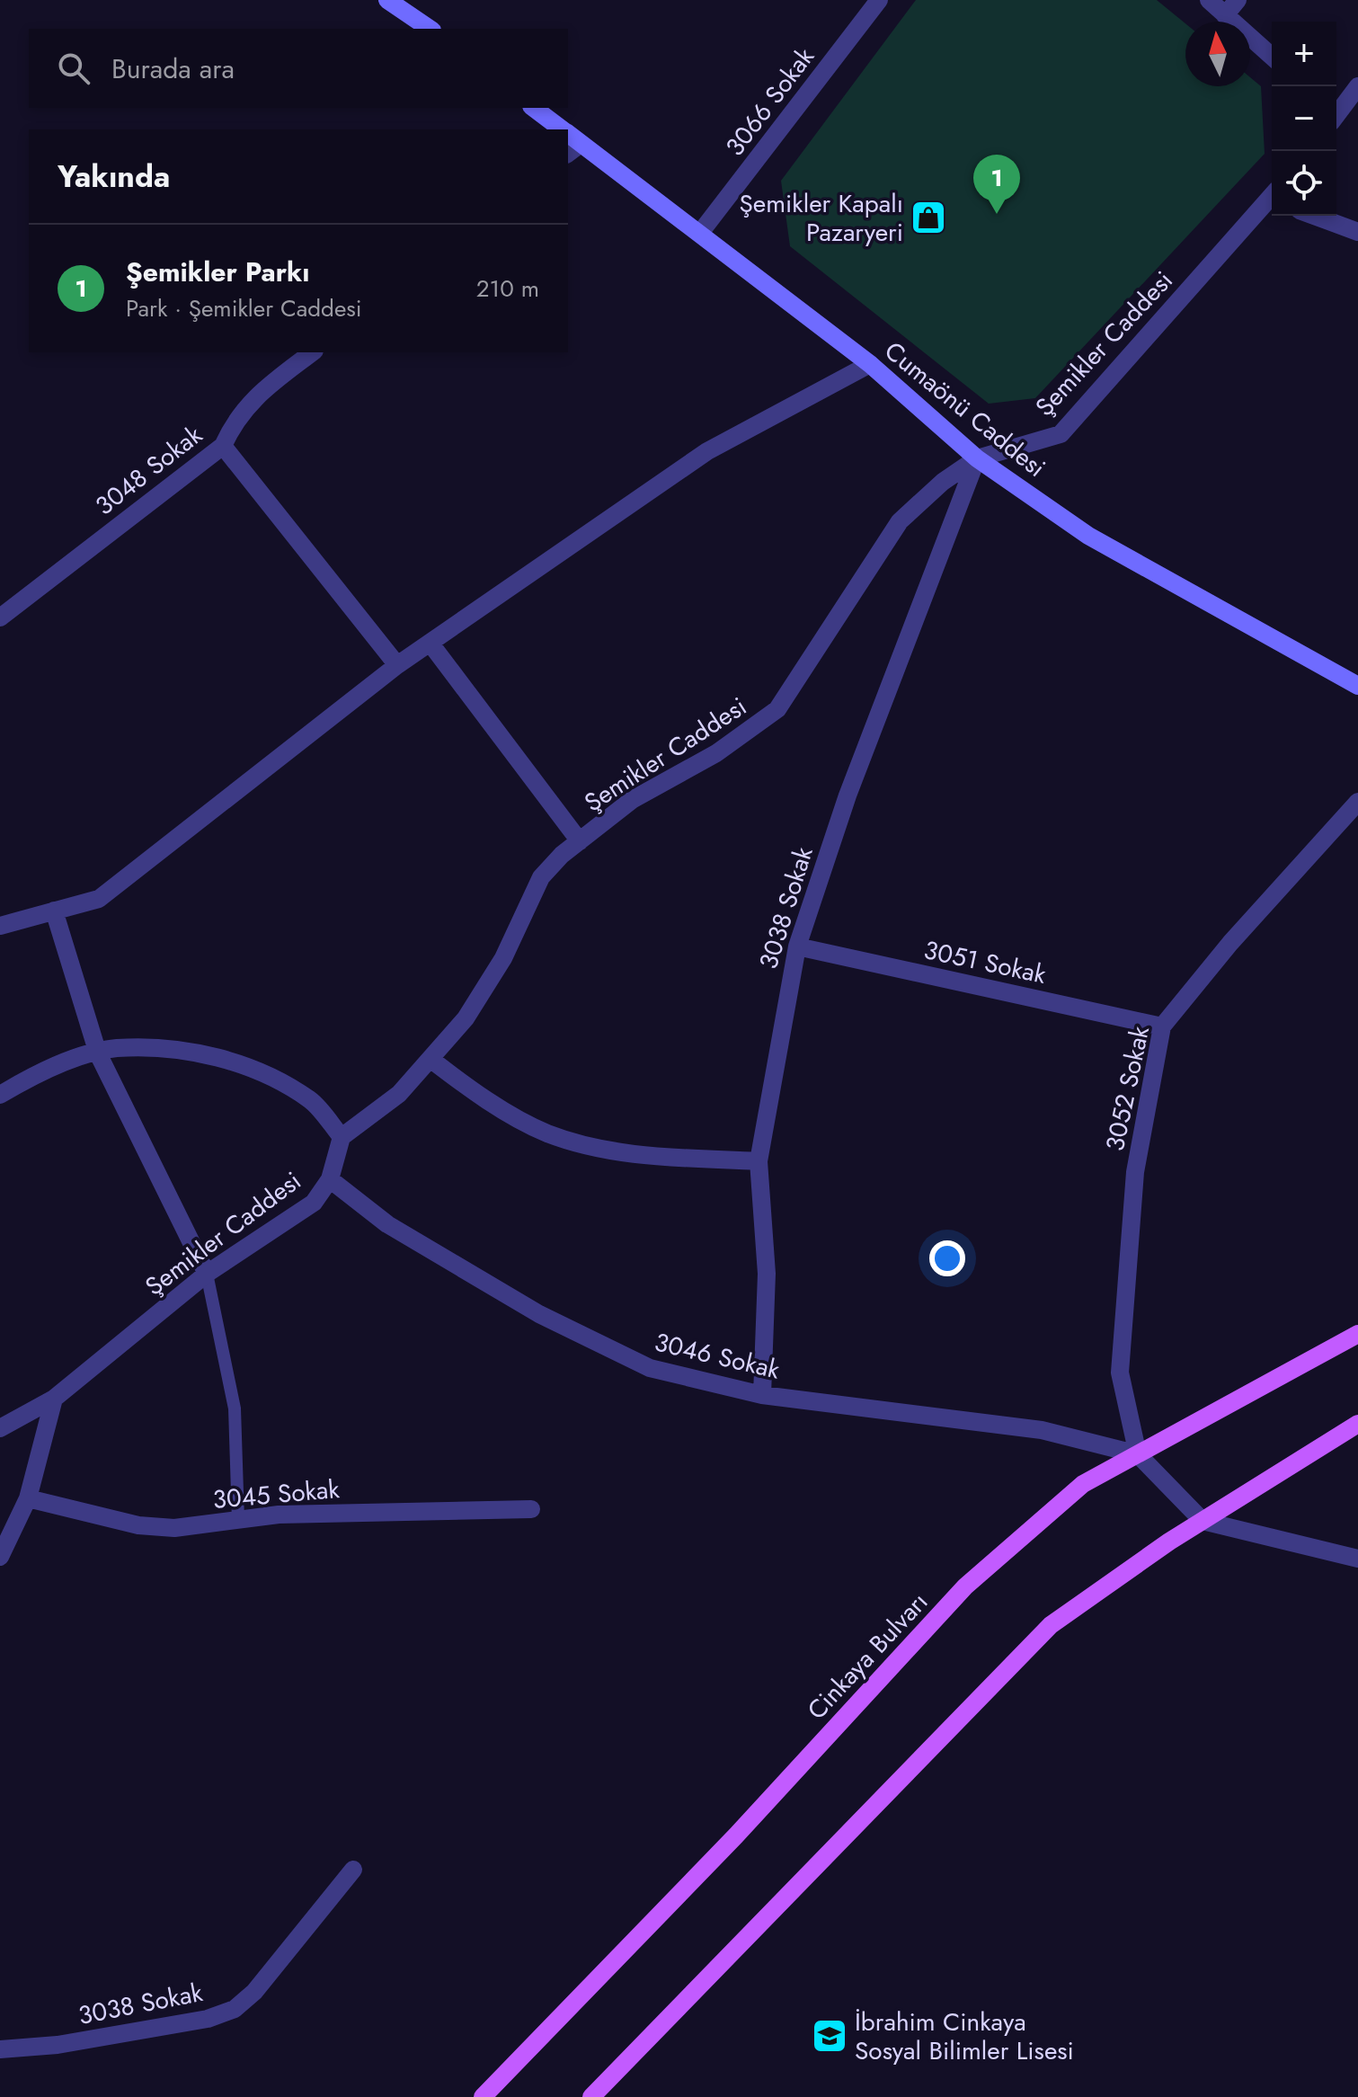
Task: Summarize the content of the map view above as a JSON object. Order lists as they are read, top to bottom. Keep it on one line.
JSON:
{"streets":{"main road":["Cinkaya Bulvarı"],"street":["3066 Sokak","Şemikler Caddesi","Cumaönü Caddesi","3048 Sokak","3038 Sokak","3051 Sokak","3052 Sokak","3046 Sokak","3045 Sokak"]},"crossings":[["3066 Sokak","Cumaönü Caddesi"],["Şemikler Caddesi","Cumaönü Caddesi"],["Şemikler Caddesi","3038 Sokak"],["Şemikler Caddesi","3046 Sokak"],["Cumaönü Caddesi","3038 Sokak"],["3038 Sokak","3051 Sokak"],["3038 Sokak","3046 Sokak"],["3051 Sokak","3052 Sokak"],["3052 Sokak","3046 Sokak"],["3052 Sokak","Cinkaya Bulvarı"],["3046 Sokak","Cinkaya Bulvarı"]],"places":{"shop":["Şemikler Kapalı Pazaryeri"],"school or university":["İbrahim Cinkaya Sosyal Bilimler Lisesi"]},"north":"top","page":{"map_buttons":["+","−"],"search":"Burada ara","heading":"Yakında","pins":"1","list":[{"mark":"1","name":"Şemikler Parkı","note":"Park · Şemikler Caddesi","value":"210 m"}]}}
